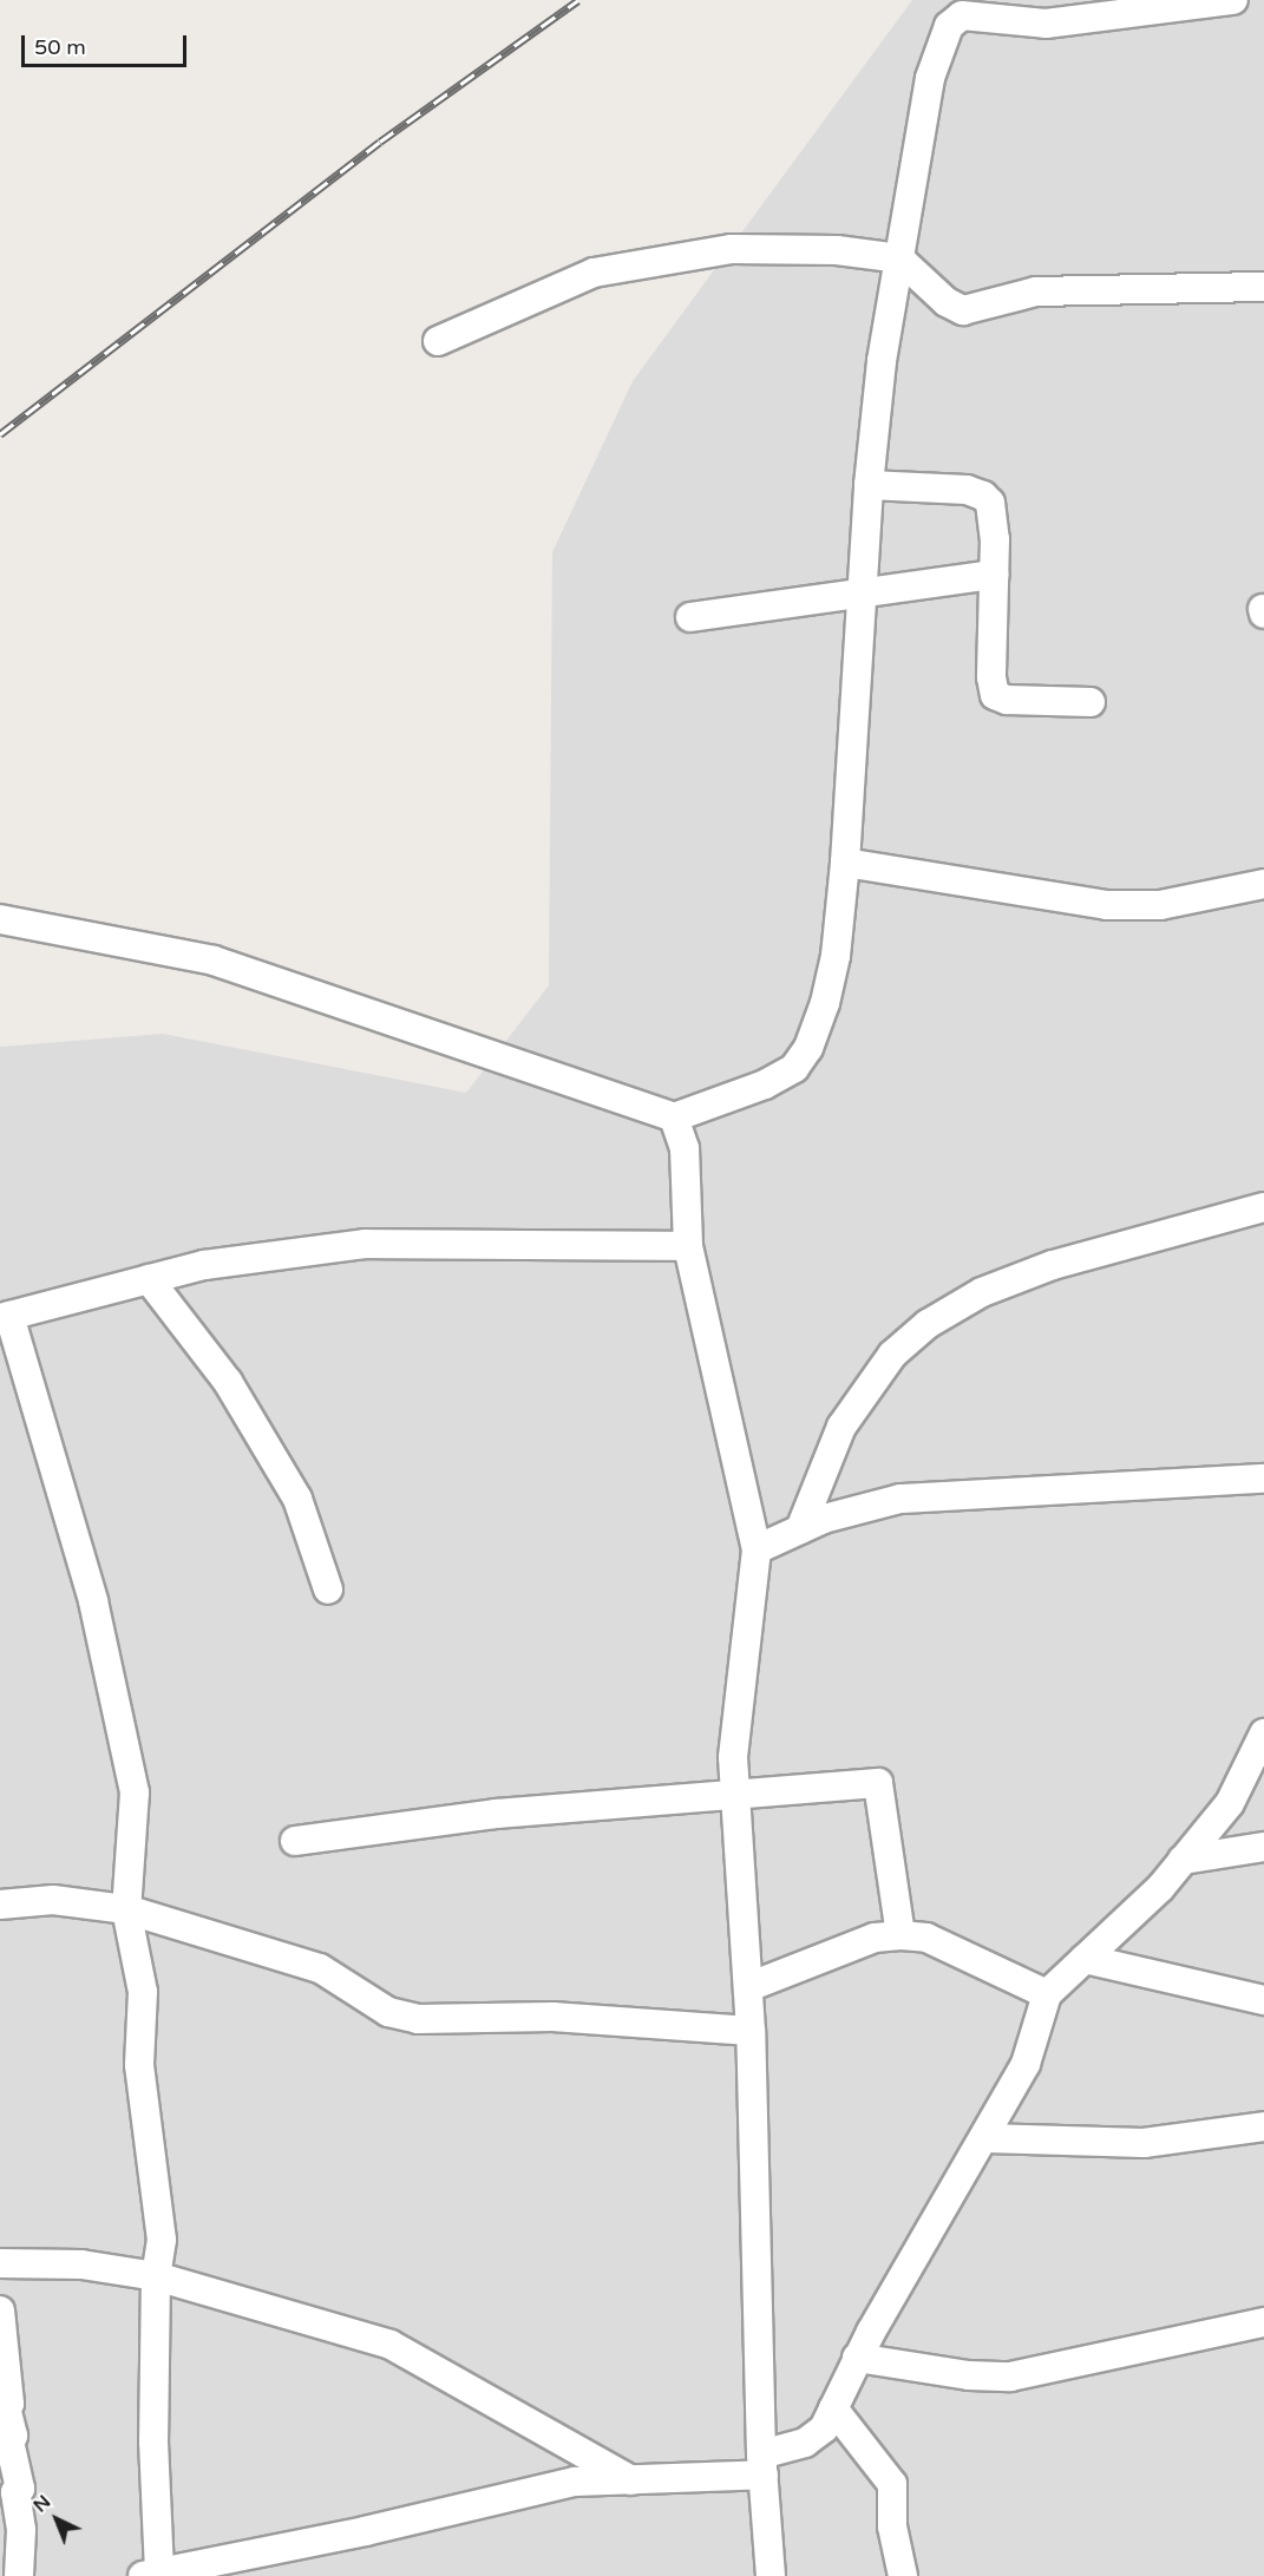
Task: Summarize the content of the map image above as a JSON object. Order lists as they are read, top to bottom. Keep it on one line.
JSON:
{"scale_bar":"50 m","north":"top left"}
